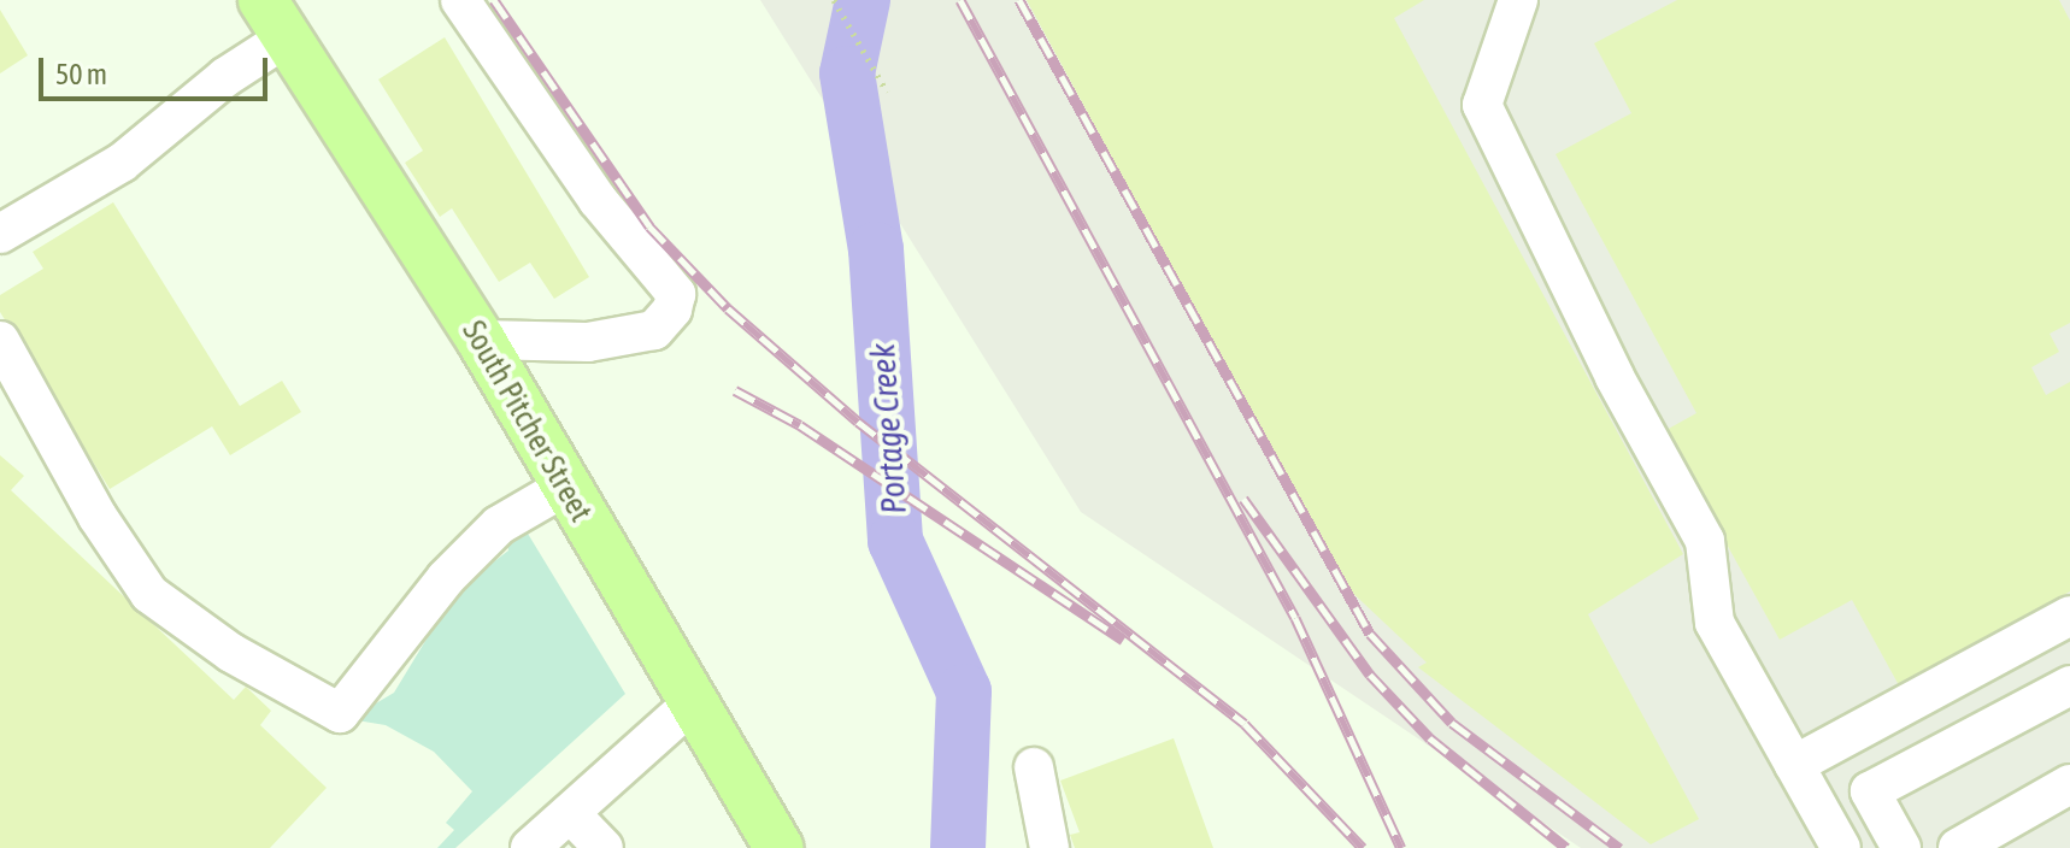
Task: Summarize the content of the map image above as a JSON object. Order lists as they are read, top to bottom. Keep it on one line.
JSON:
{"streets":{"main road":["South Pitcher Street"]},"water":["Portage Creek"],"scale_bar":"50 m"}
